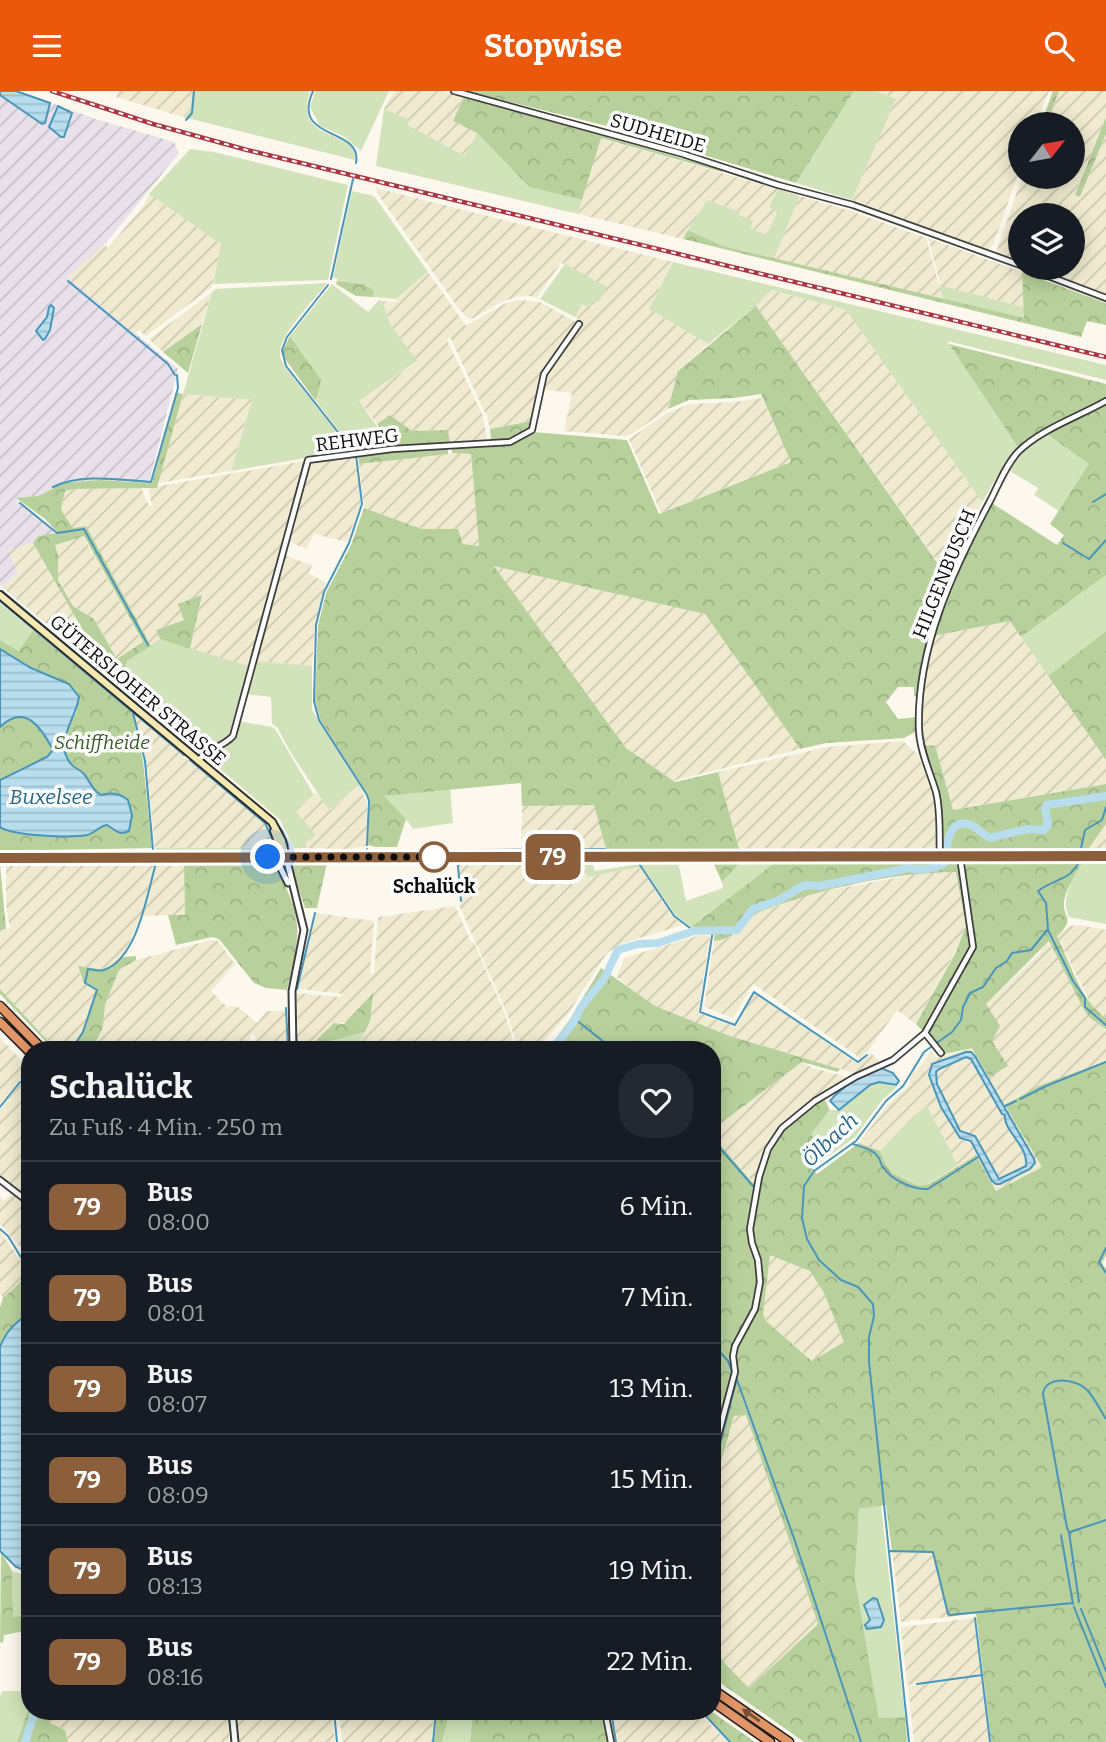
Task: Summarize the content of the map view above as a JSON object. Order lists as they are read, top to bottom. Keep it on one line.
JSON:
{"streets":{"main road":["GÜTERSLOHER STRASSE"],"street":["SUDHEIDE","REHWEG","HILGENBUSCH"]},"crossings":[["REHWEG","GÜTERSLOHER STRASSE"]],"water":["Buxelsee","Ölbach"],"parks":["Schiffheide"],"places":["Schalück"],"lines":["bus line 79"],"north":"top right","page":{"header":"Stopwise","on_map":"79","heading":["Schalück","Zu Fuß · 4 Min. · 250 m"],"list":[{"mark":"79","name":"Bus","note":"08:00","value":"6 Min."},{"mark":"79","name":"Bus","note":"08:01","value":"7 Min."},{"mark":"79","name":"Bus","note":"08:07","value":"13 Min."},{"mark":"79","name":"Bus","note":"08:09","value":"15 Min."},{"mark":"79","name":"Bus","note":"08:13","value":"19 Min."},{"mark":"79","name":"Bus","note":"08:16","value":"22 Min."}]}}
